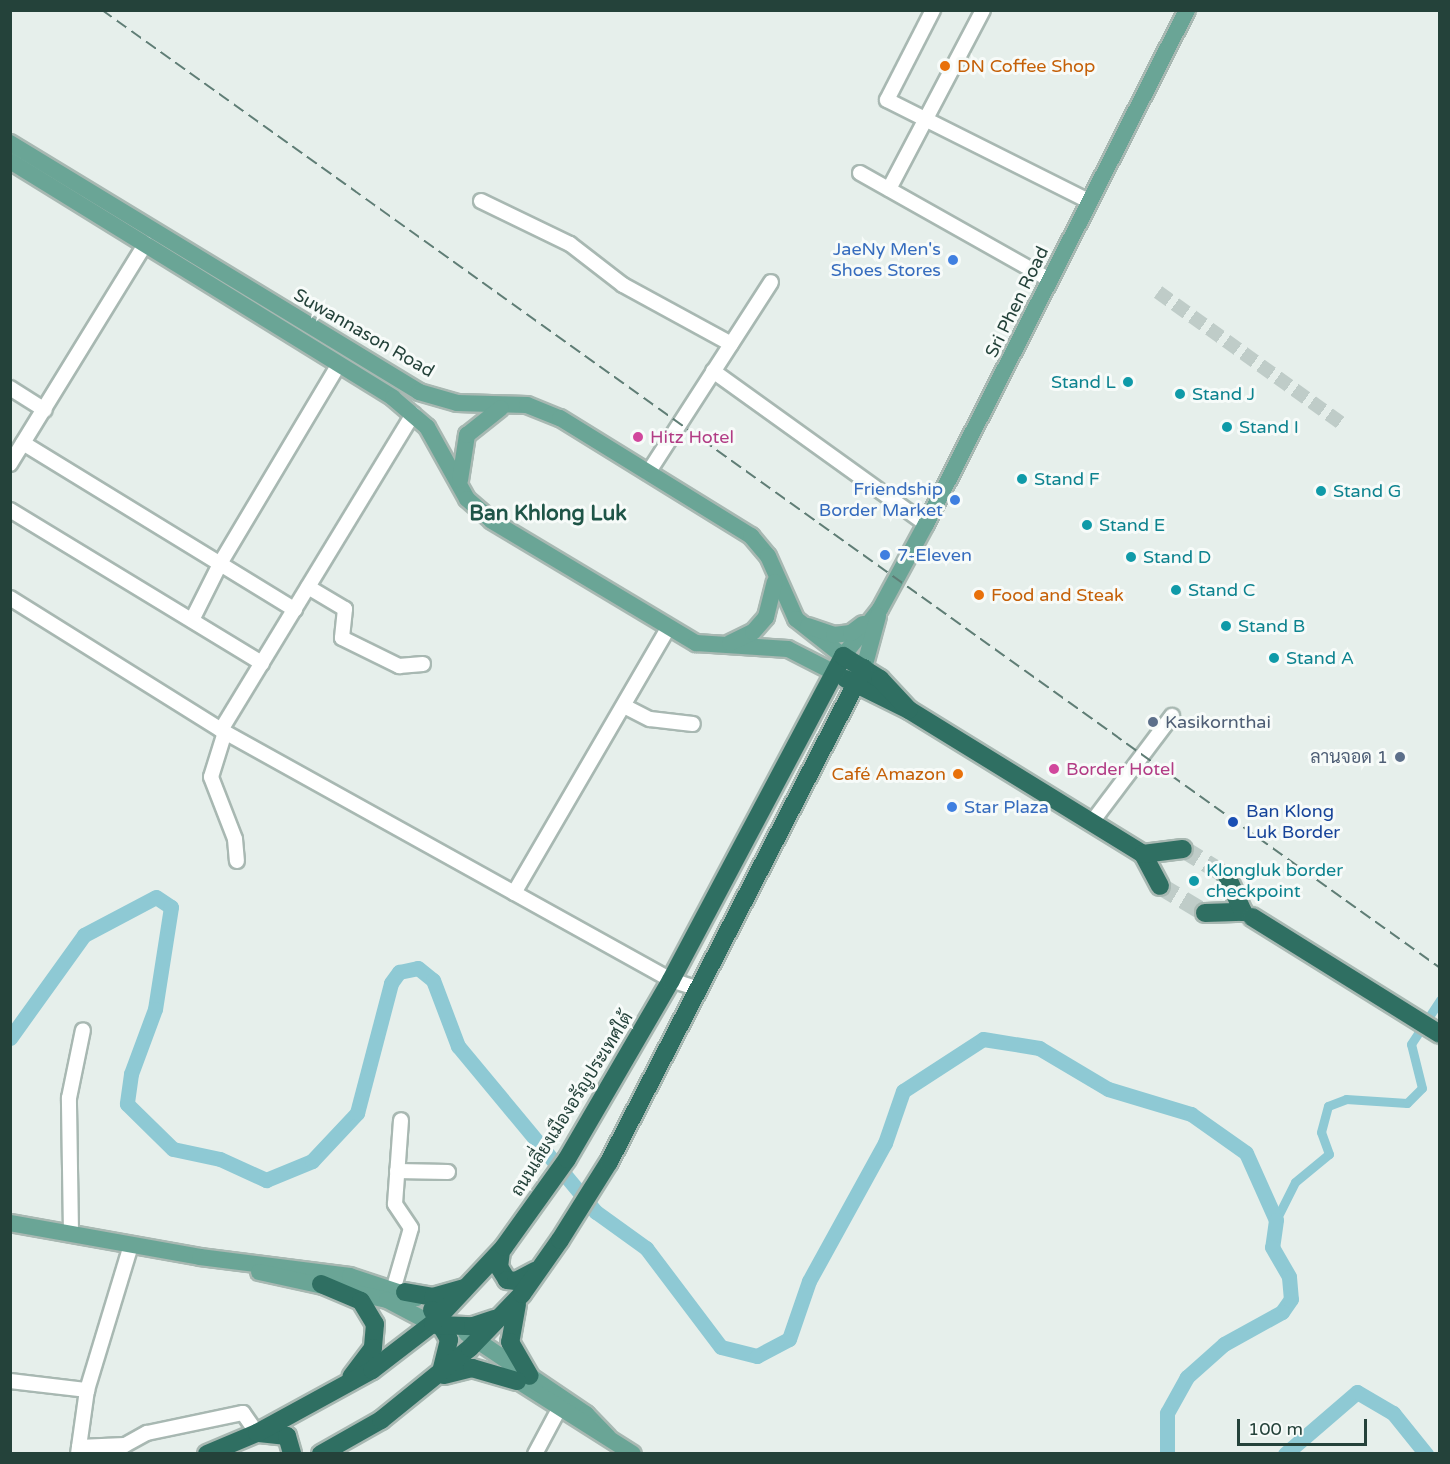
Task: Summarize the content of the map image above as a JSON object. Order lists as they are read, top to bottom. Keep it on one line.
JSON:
{"streets":{"highway":["Suwannason Road","ถนนเลี่ยงเมืองอรัญประเทศใต้"],"main road":["Sri Phen Road"]},"crossings":[["Sri Phen Road","Suwannason Road"],["Sri Phen Road","ถนนเลี่ยงเมืองอรัญประเทศใต้"],["Suwannason Road","ถนนเลี่ยงเมืองอรัญประเทศใต้"]],"districts":["Ban Khlong Luk"],"places":["DN Coffee Shop","JaeNy Men's Shoes Stores","Stand L","Stand J","Stand I","Hitz Hotel","Stand F","Stand G","Friendship Border Market","Stand E","7-Eleven","Stand D","Stand C","Food and Steak","Stand B","Stand A","Kasikornthai","ลานจอด 1","Border Hotel","Café Amazon","Star Plaza","Ban Klong Luk Border","Klongluk border checkpoint"],"scale_bar":"100 m"}
